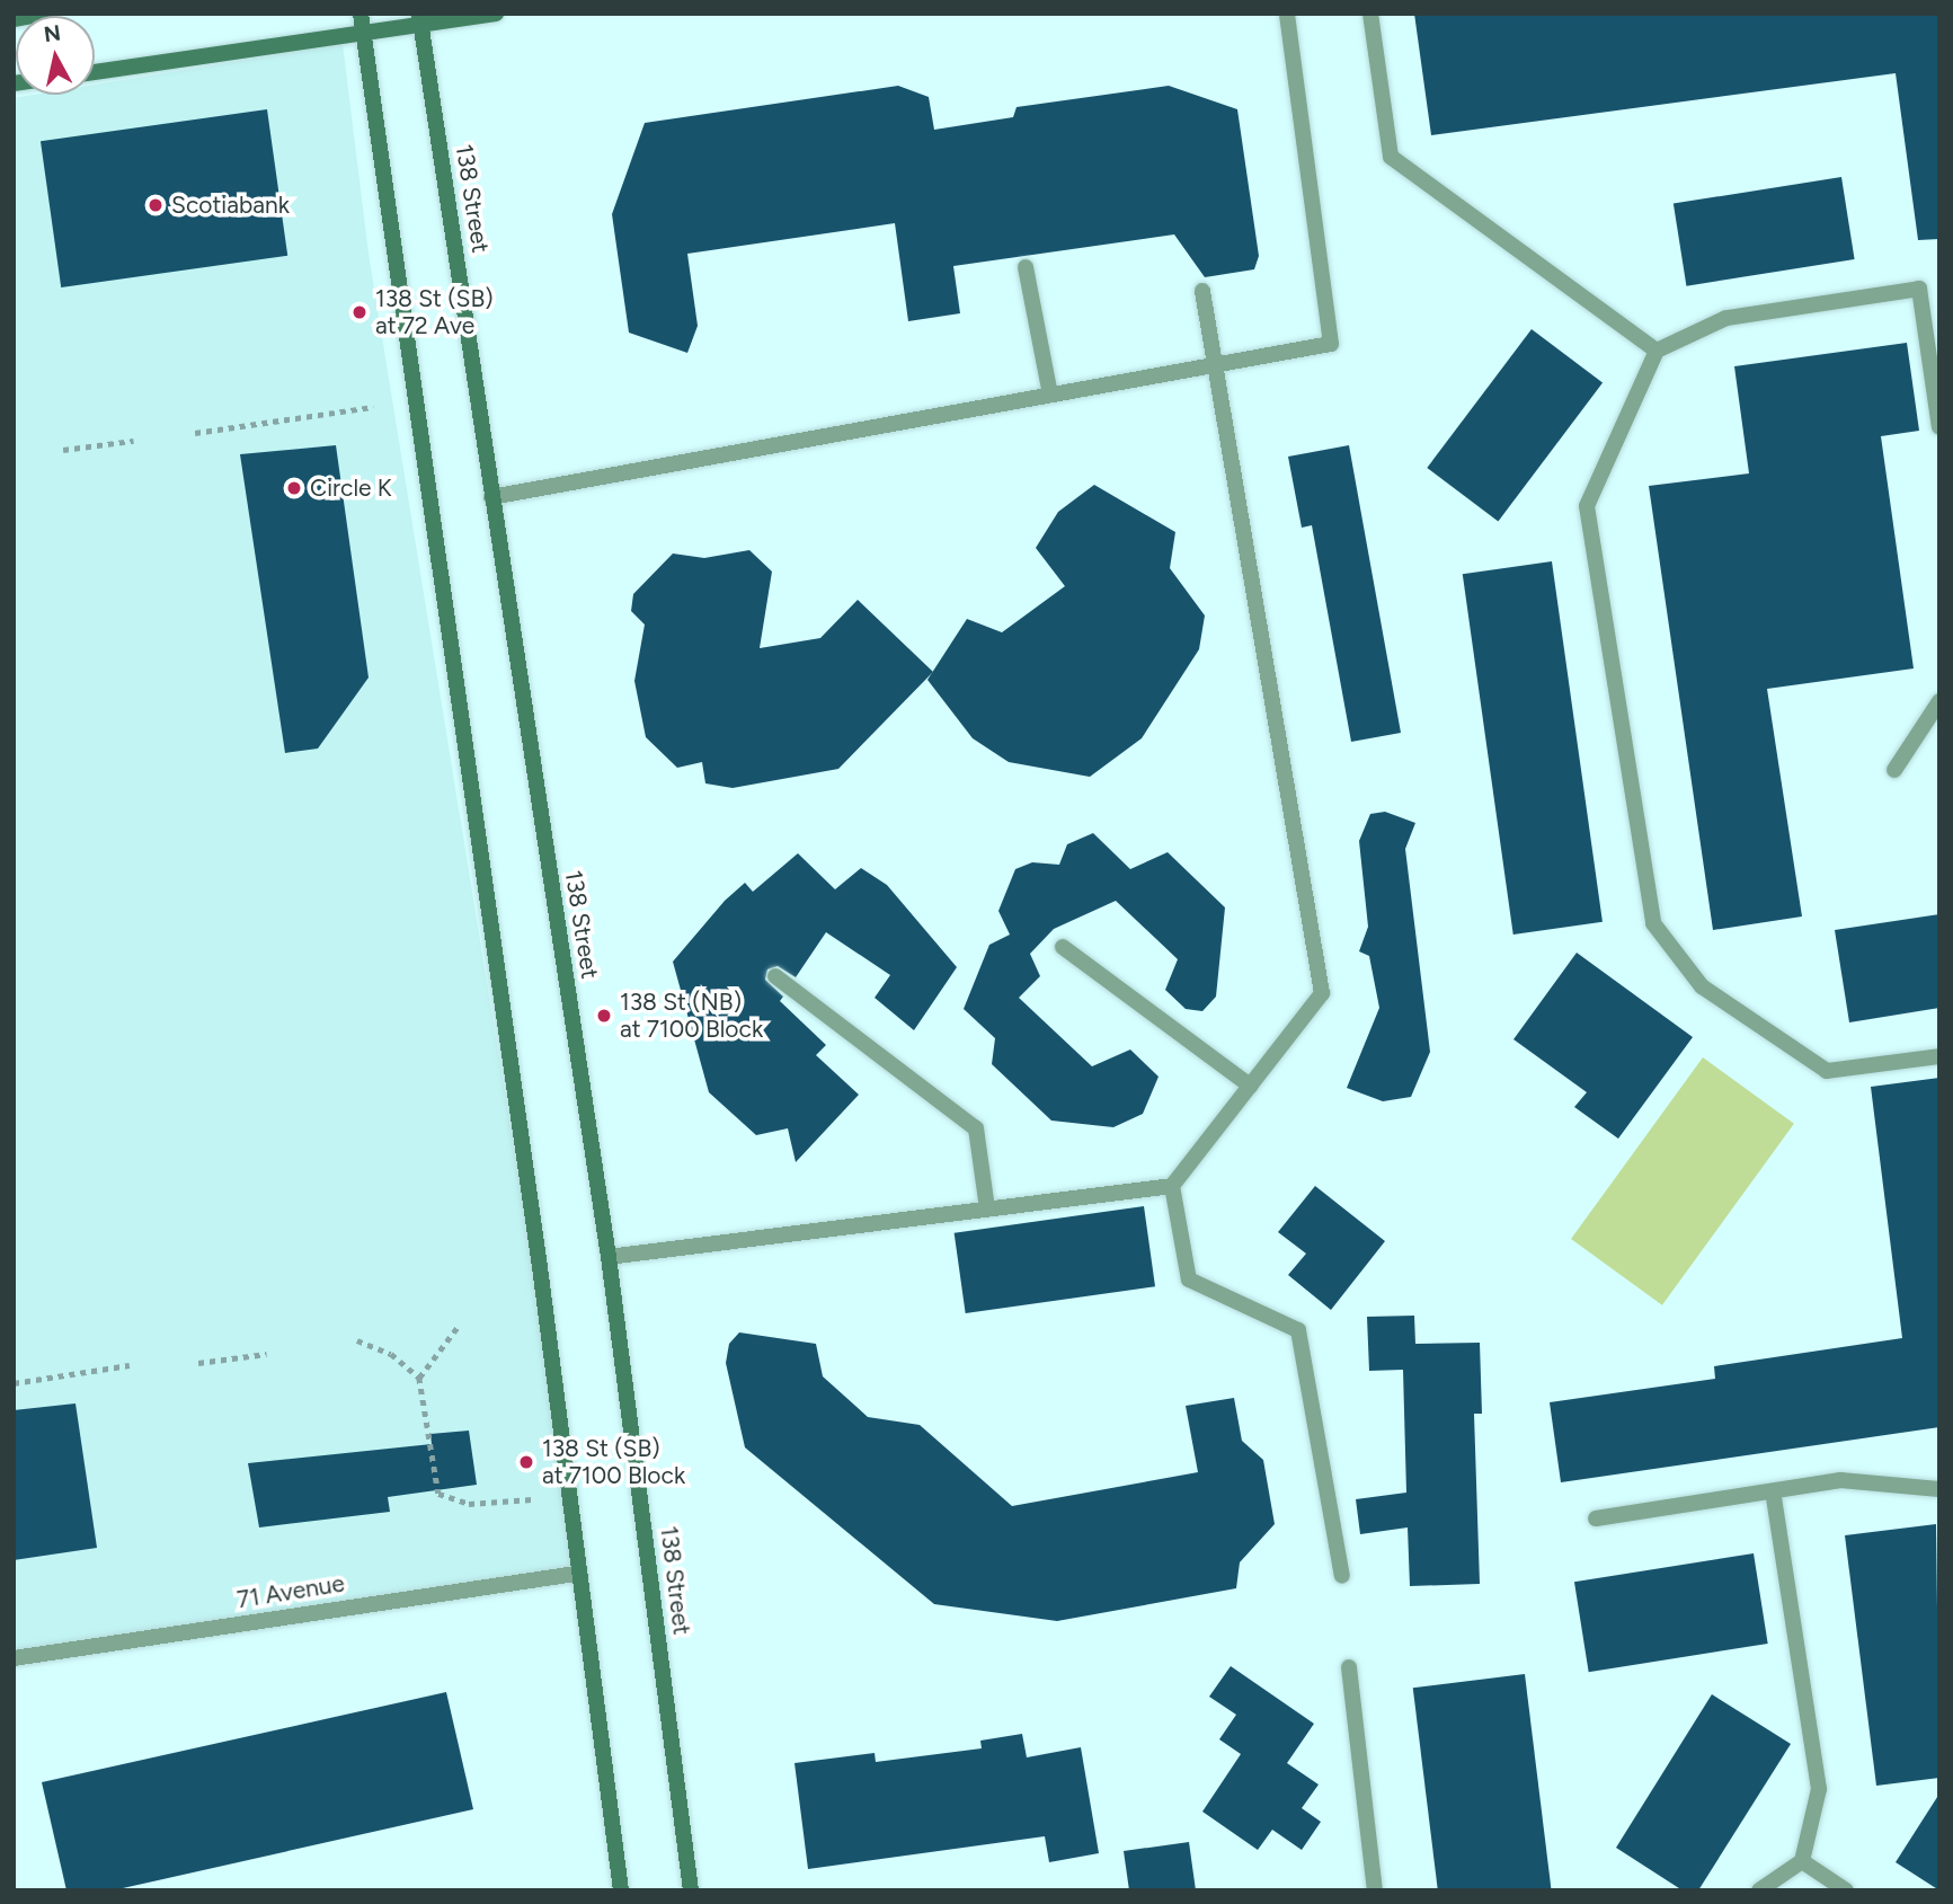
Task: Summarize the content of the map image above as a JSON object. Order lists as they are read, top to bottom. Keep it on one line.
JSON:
{"streets":{"main road":["138 Street"],"street":["71 Avenue"]},"places":["Scotiabank","138 St (SB) at 72 Ave","Circle K","138 St (NB) at 7100 Block","138 St (SB) at 7100 Block"],"north":"top"}
